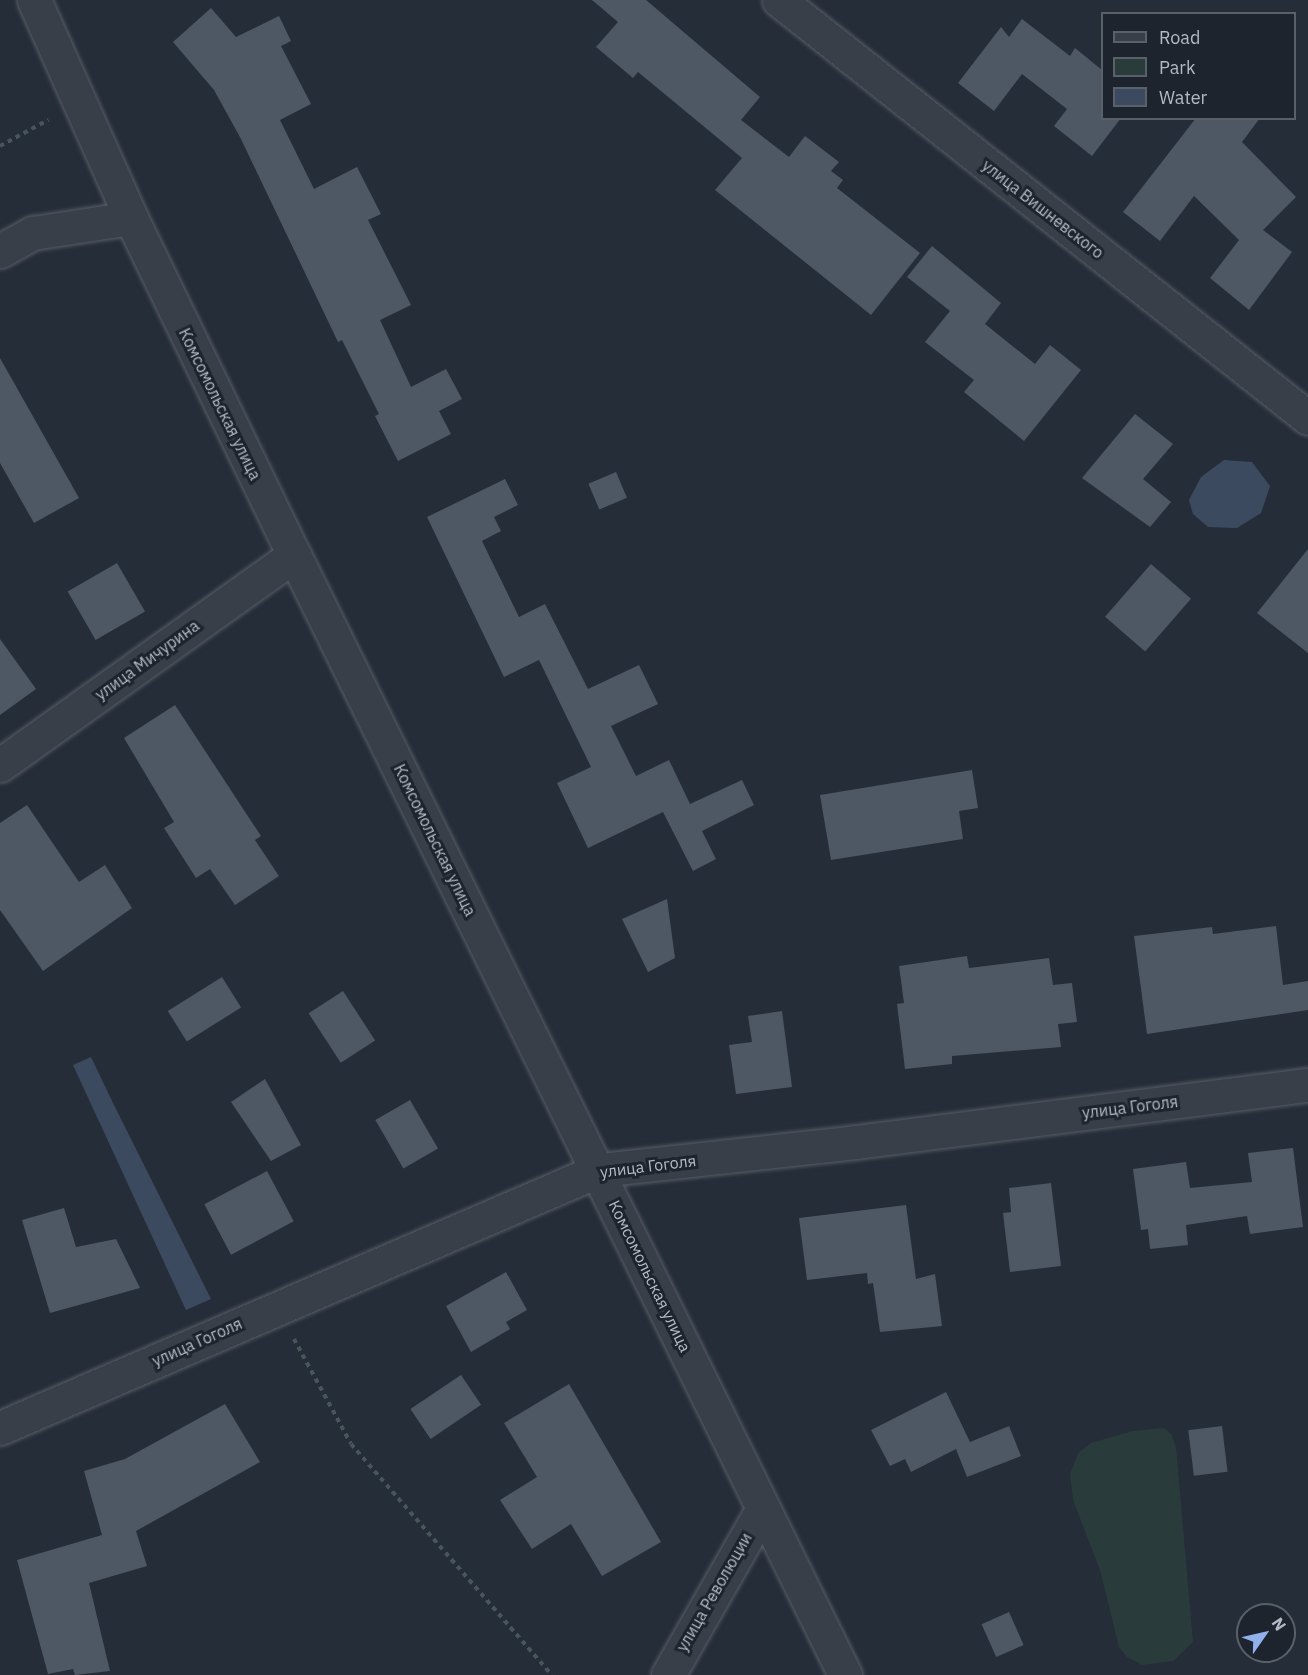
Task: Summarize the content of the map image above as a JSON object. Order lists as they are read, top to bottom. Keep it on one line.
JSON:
{"streets":{"street":["улица Вишневского","Комсомольская улица","улица Мичурина","улица Гоголя","улица Революции"]},"crossings":[["Комсомольская улица","улица Мичурина"],["Комсомольская улица","улица Гоголя"],["Комсомольская улица","улица Революции"]],"legend":["Road","Park","Water"],"north":"top right"}
